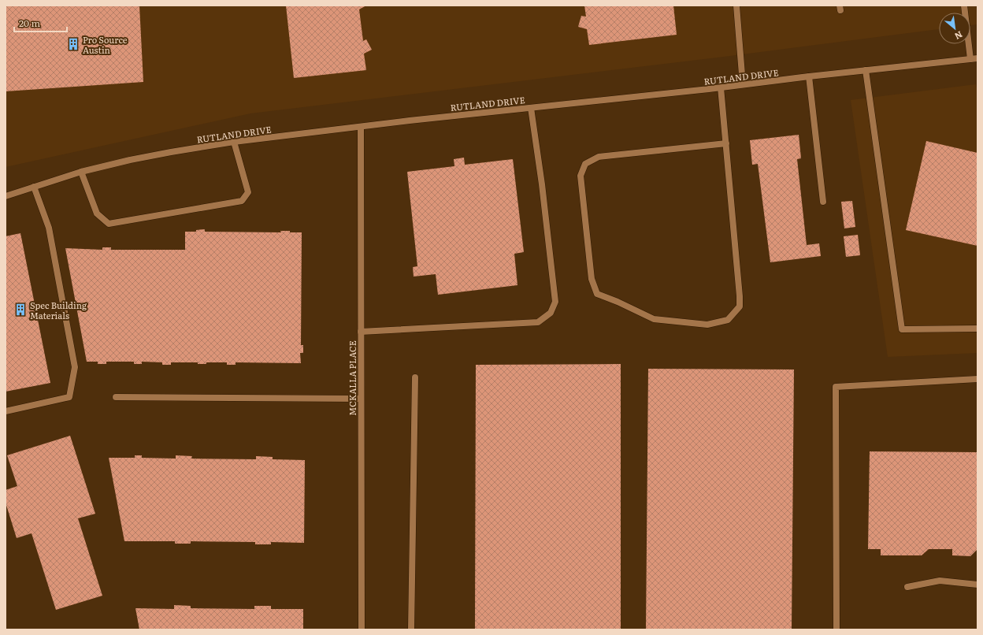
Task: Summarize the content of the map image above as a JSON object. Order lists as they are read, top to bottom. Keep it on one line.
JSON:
{"streets":{"street":["RUTLAND DRIVE","MCKALLA PLACE"]},"crossings":[["RUTLAND DRIVE","MCKALLA PLACE"]],"places":{"building":["Pro Source Austin","Spec Building Materials"]},"scale_bar":"20 m","north":"bottom right"}
